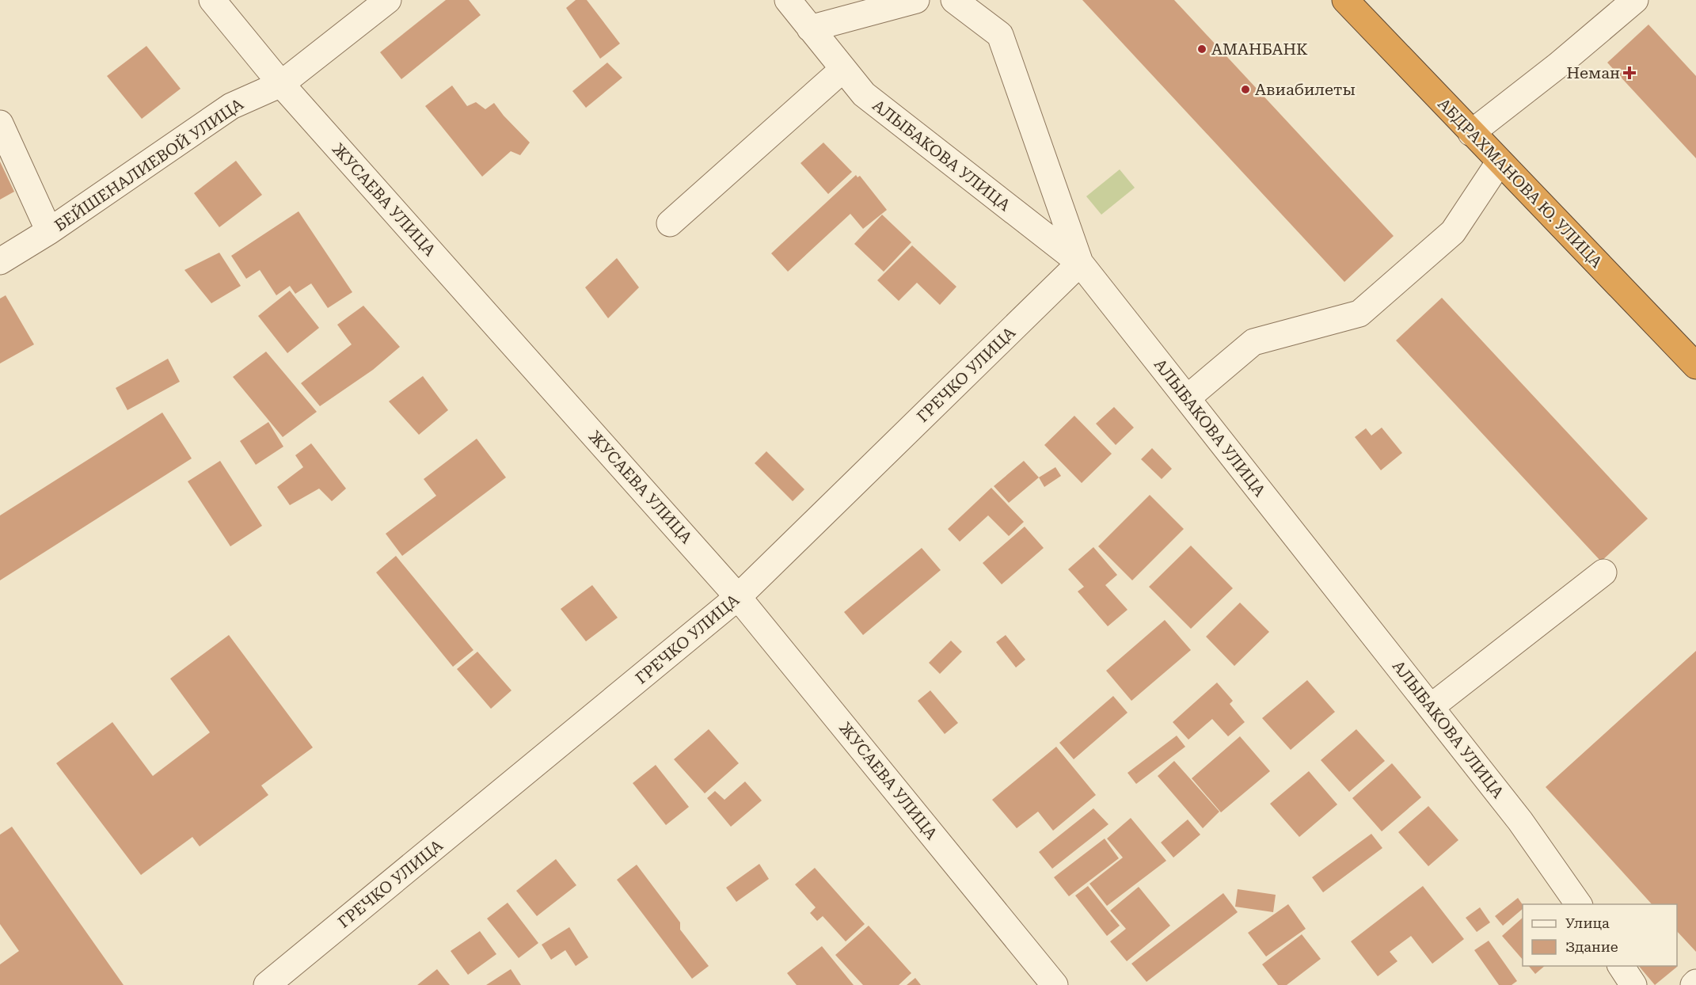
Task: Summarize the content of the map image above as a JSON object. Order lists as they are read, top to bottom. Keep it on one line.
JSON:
{"streets":{"highway":["АБДРАХМАНОВА Ю. УЛИЦА"],"street":["АЛЫБАКОВА УЛИЦА","БЕЙШЕНАЛИЕВОЙ УЛИЦА","ЖУСАЕВА УЛИЦА","ГРЕЧКО УЛИЦА"]},"crossings":[["АЛЫБАКОВА УЛИЦА","ГРЕЧКО УЛИЦА"],["БЕЙШЕНАЛИЕВОЙ УЛИЦА","ЖУСАЕВА УЛИЦА"],["ЖУСАЕВА УЛИЦА","ГРЕЧКО УЛИЦА"]],"places":{"other":["АМАНБАНК","Авиабилеты"],"health":["Неман"]},"legend":["Улица","Здание"]}
